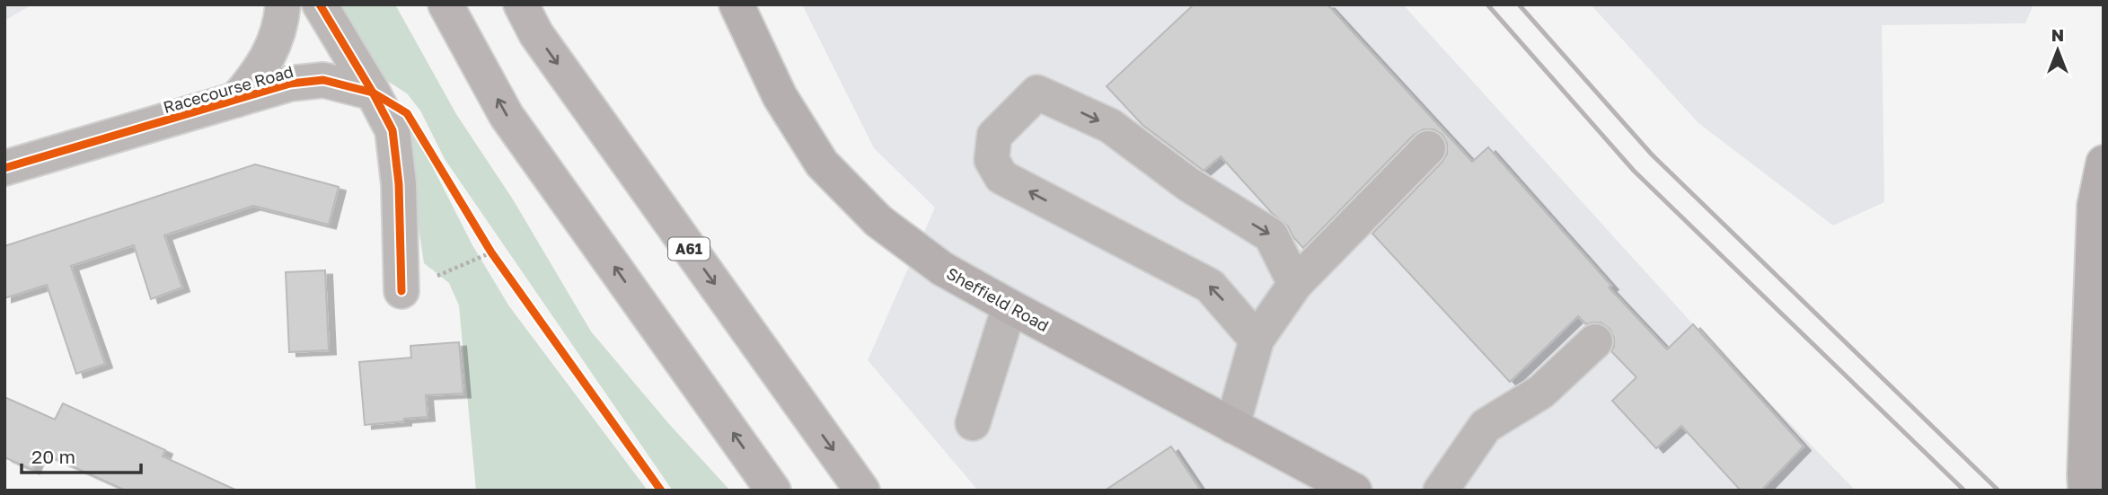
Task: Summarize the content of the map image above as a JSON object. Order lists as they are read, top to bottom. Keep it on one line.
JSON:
{"streets":{"highway":["A61"],"main road":["Sheffield Road"],"street":["Racecourse Road"]},"scale_bar":"20 m","north":"top"}
